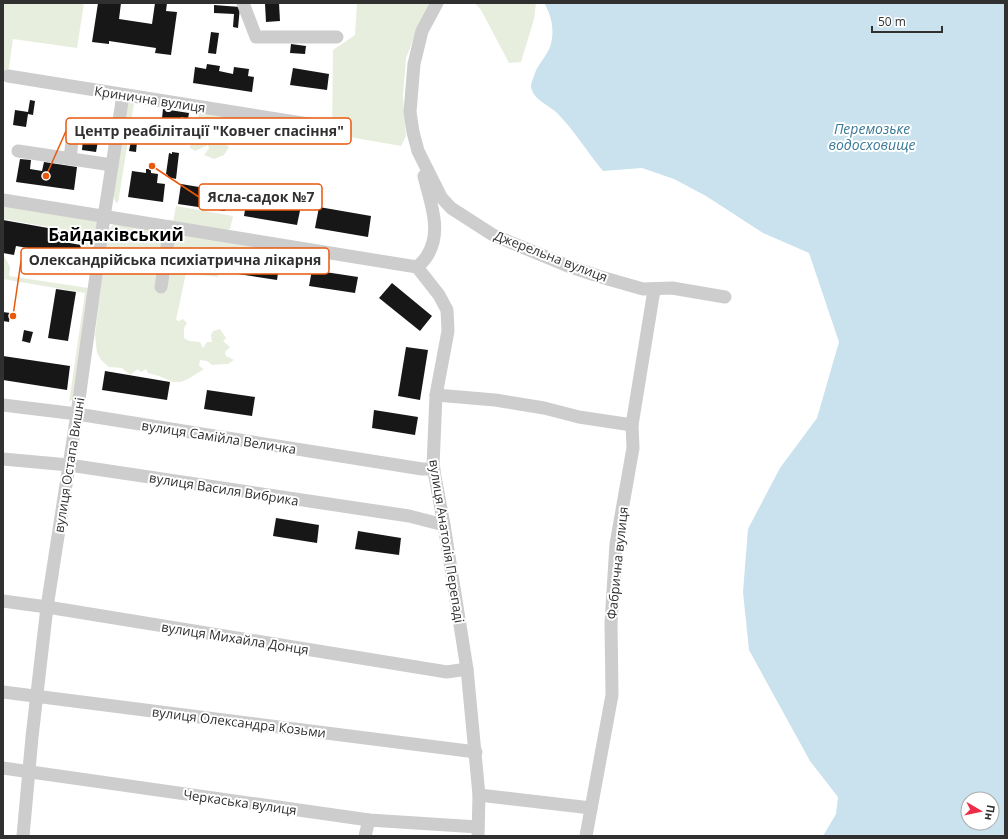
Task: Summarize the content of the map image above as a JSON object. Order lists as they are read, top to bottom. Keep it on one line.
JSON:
{"streets":{"street":["Кринична вулиця","Джерельна вулиця","вулиця Самійла Величка","вулиця Остапа Вишні","вулиця Василя Вибрика","вулиця Анатолія Перепаді","Фабрична вулиця","вулиця Михайла Донця","вулиця Олександра Козьми","Черкаська вулиця"]},"crossings":[["Кринична вулиця","вулиця Остапа Вишні"],["Джерельна вулиця","Фабрична вулиця"],["вулиця Самійла Величка","вулиця Остапа Вишні"],["вулиця Самійла Величка","вулиця Анатолія Перепаді"],["вулиця Остапа Вишні","вулиця Василя Вибрика"],["вулиця Остапа Вишні","вулиця Михайла Донця"],["вулиця Остапа Вишні","вулиця Олександра Козьми"],["вулиця Остапа Вишні","Черкаська вулиця"],["вулиця Василя Вибрика","вулиця Анатолія Перепаді"],["вулиця Анатолія Перепаді","вулиця Михайла Донця"],["вулиця Анатолія Перепаді","вулиця Олександра Козьми"],["вулиця Анатолія Перепаді","Черкаська вулиця"]],"districts":["Байдаківський"],"water":["Перемозьке водосховище"],"places":["Ясла-садок №7","Центр реабілітації \"Ковчег спасіння\"","Олександрійська психіатрична лікарня"],"scale_bar":"50 m","north":"right"}
